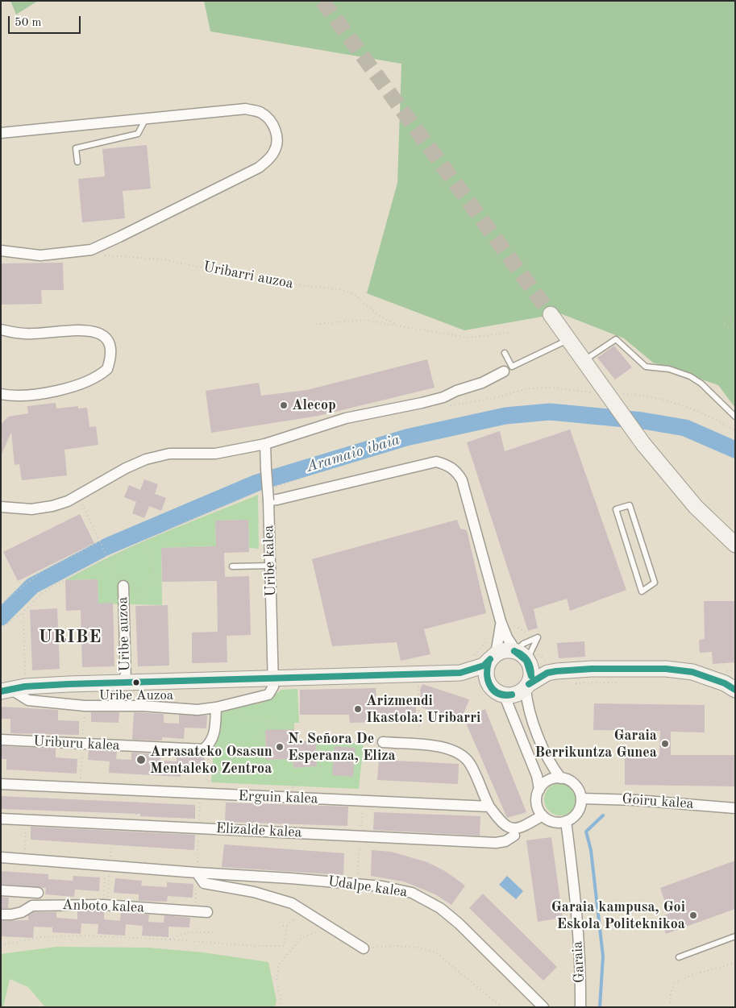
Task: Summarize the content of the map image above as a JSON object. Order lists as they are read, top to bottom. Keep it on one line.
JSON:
{"streets":{"street":["Uribe kalea","Uribe auzoa","Uriburu kalea","Erguin kalea","Goiru kalea","Elizalde kalea","Udalpe kalea","Anboto kalea","Garaia"],"path":["Uribarri auzoa"]},"crossings":[["Goiru kalea","Garaia"]],"districts":["URIBE"],"water":["Aramaio ibaia"],"places":["Alecop","Uribe Auzoa","Arizmendi Ikastola: Uribarri","Garaia Berrikuntza Gunea","N. Señora De Esperanza, Eliza","Arrasateko Osasun Mentaleko Zentroa","Garaia kampusa, Goi Eskola Politeknikoa"],"scale_bar":"50 m"}
